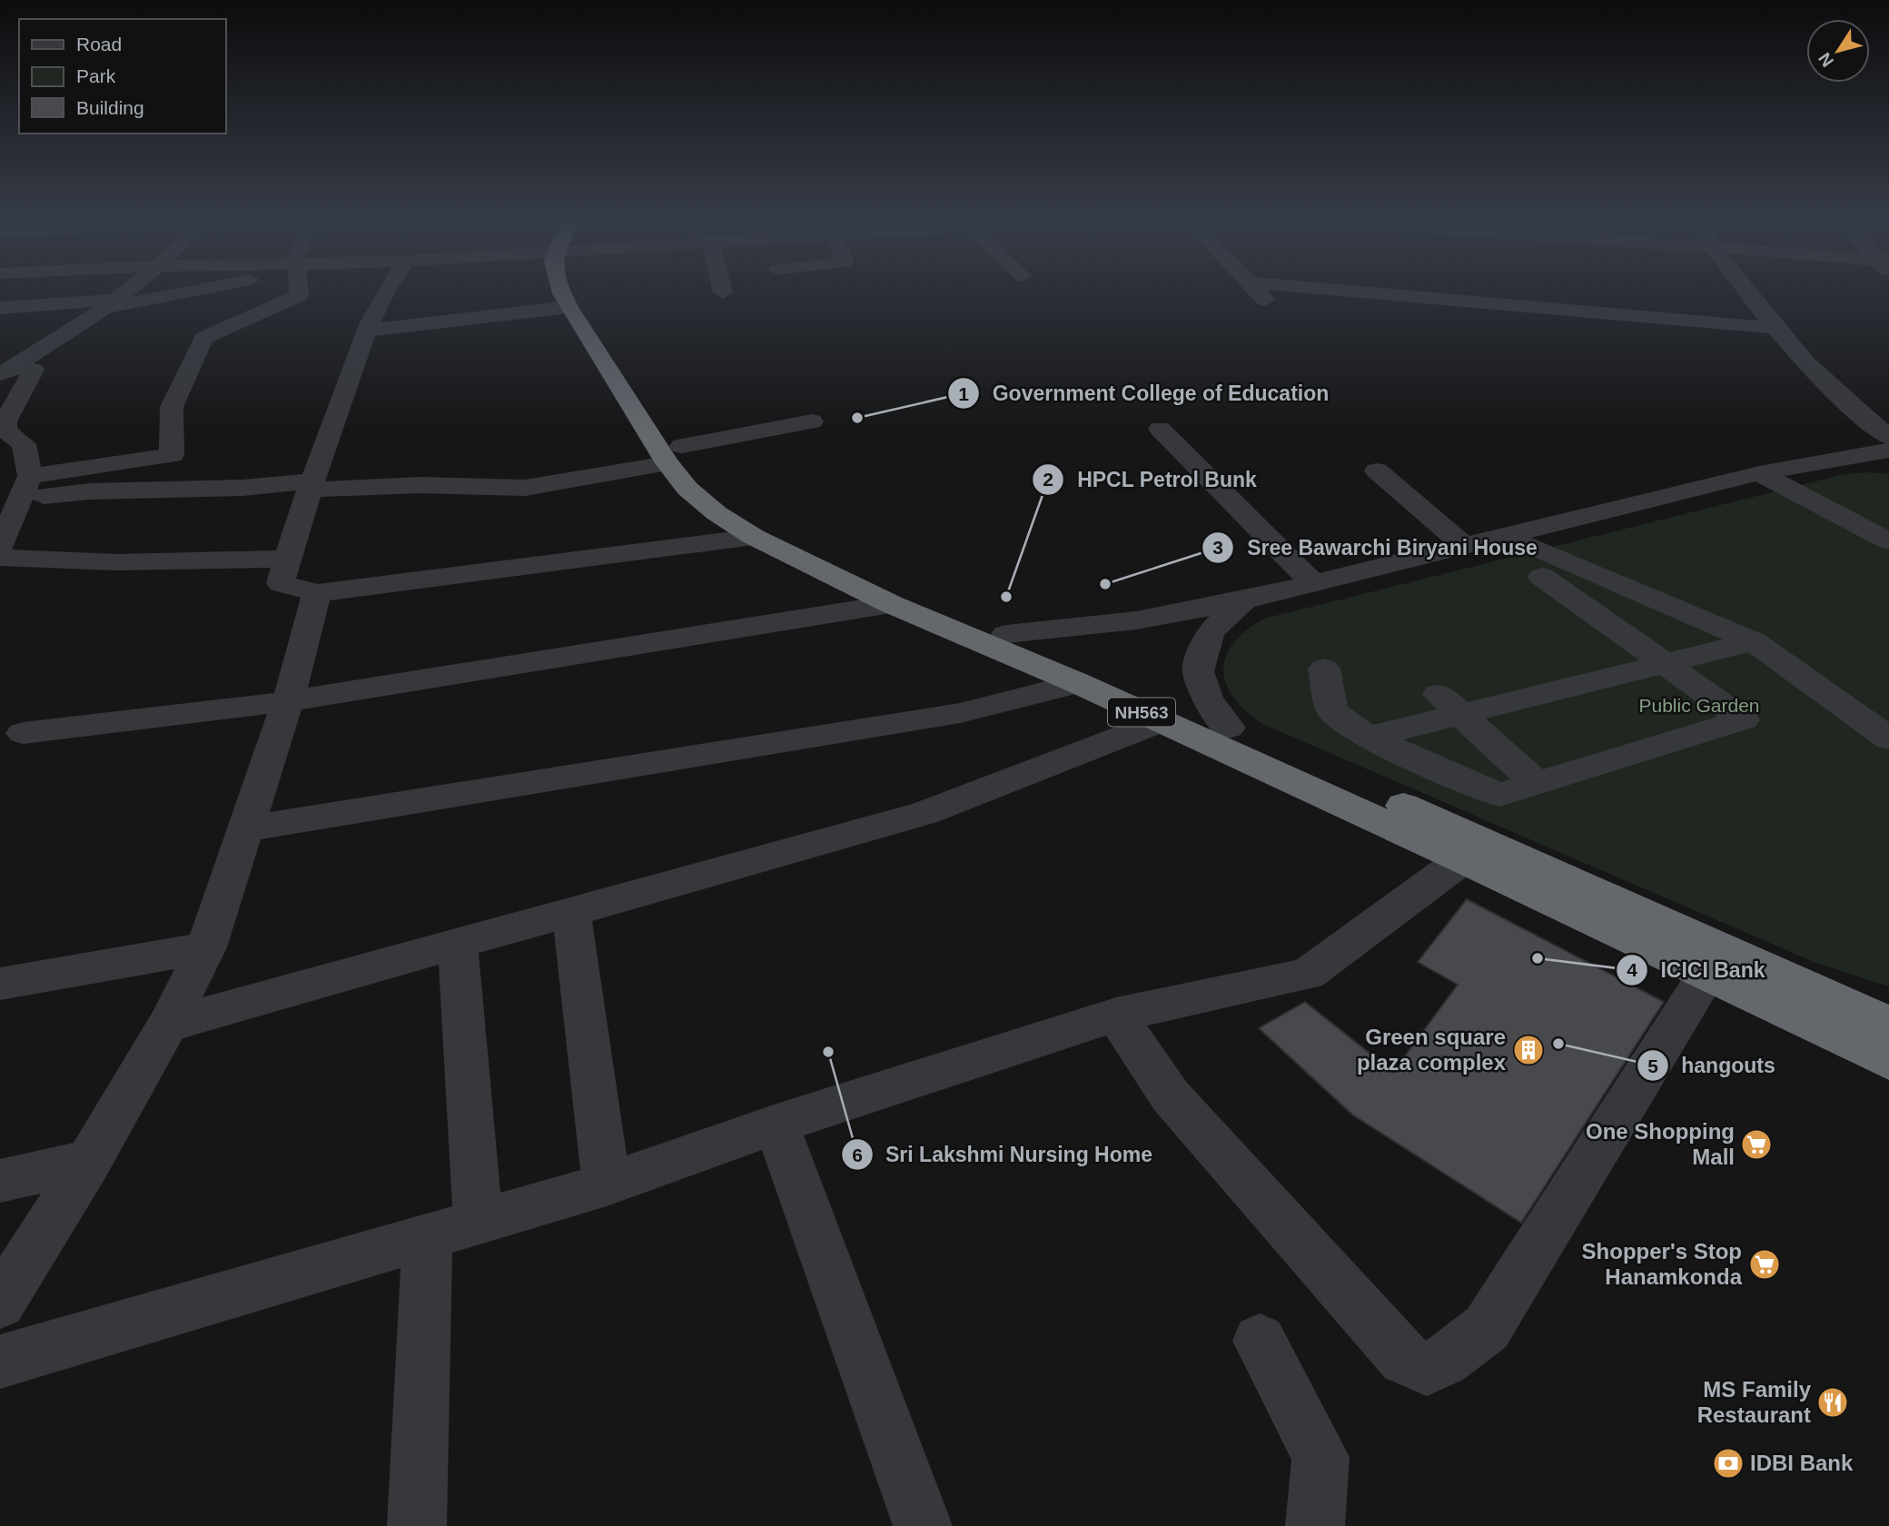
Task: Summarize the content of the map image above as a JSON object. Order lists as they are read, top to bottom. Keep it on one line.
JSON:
{"streets":{"highway":["NH563"]},"parks":["Public Garden"],"places":{"other":["Government College of Education","Sree Bawarchi Biryani House","HPCL Petrol Bunk","ICICI Bank","hangouts","Sri Lakshmi Nursing Home"],"building":["Green square plaza complex"],"supermarket":["One Shopping Mall","Shopper's Stop Hanamkonda"],"restaurant":["MS Family Restaurant"],"bank":["IDBI Bank"]},"legend":["Road","Park","Building"],"north":"bottom left"}
